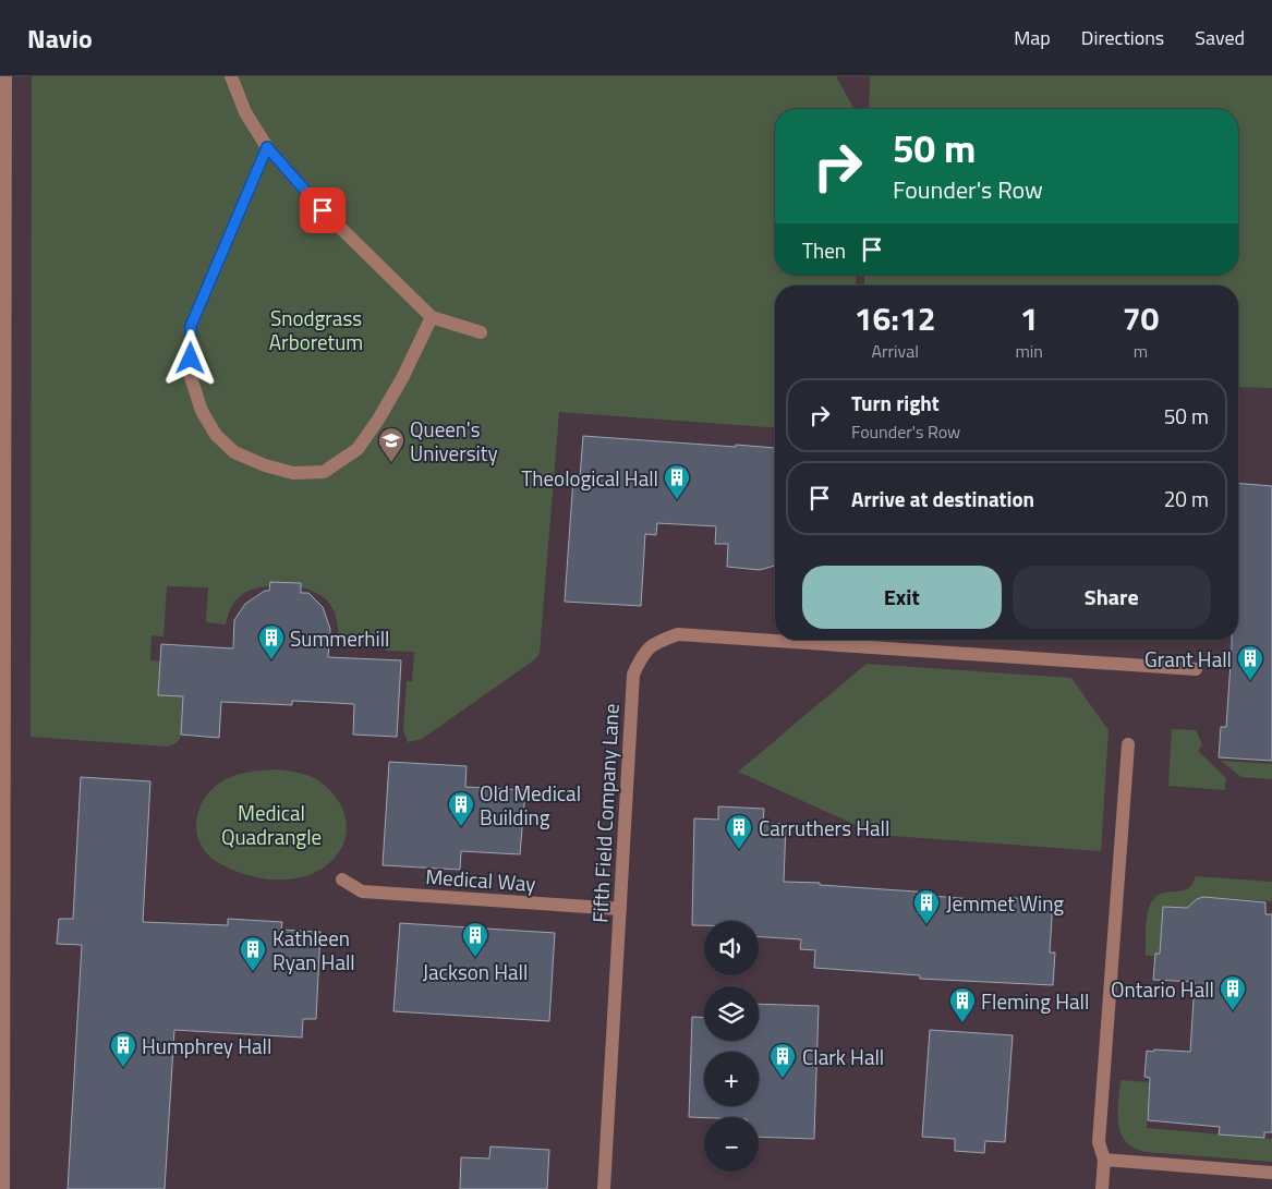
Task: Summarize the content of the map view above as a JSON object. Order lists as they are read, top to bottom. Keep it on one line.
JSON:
{"streets":{"street":["Fifth Field Company Lane","Medical Way"]},"crossings":[["Fifth Field Company Lane","Medical Way"]],"parks":["Snodgrass Arboretum","Medical Quadrangle"],"places":{"school or university":["Queen's University"],"building":["Theological Hall","Summerhill","Grant Hall","Old Medical Building","Carruthers Hall","Jemmet Wing","Jackson Hall","Kathleen Ryan Hall","Ontario Hall","Fleming Hall","Humphrey Hall","Clark Hall"]},"page":{"header":"Navio","nav":["Map","Directions","Saved"],"turn":["50 m","Founder's Row"],"then":"Then","eta":["16:12","Arrival","1","min","70","m"],"list":[{"name":"Turn right","note":"Founder's Row","value":"50 m"},{"name":"Arrive at destination","value":"20 m"}],"buttons":["Exit","Share"],"map_buttons":["+","−"]}}
